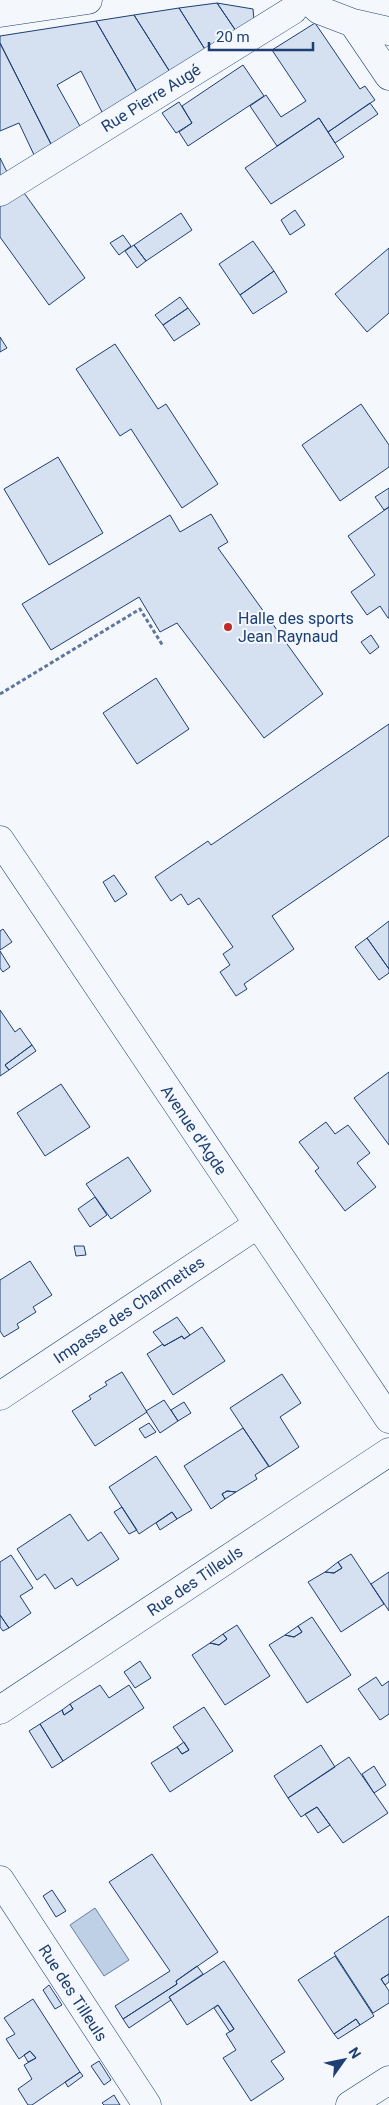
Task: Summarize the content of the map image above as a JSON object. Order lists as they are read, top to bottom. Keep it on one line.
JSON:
{"streets":{"street":["Rue Pierre Augé","Avenue d'Agde","Impasse des Charmettes","Rue des Tilleuls"]},"crossings":[["Avenue d'Agde","Impasse des Charmettes"]],"places":["Halle des sports Jean Raynaud"],"scale_bar":"20 m","north":"top right"}
